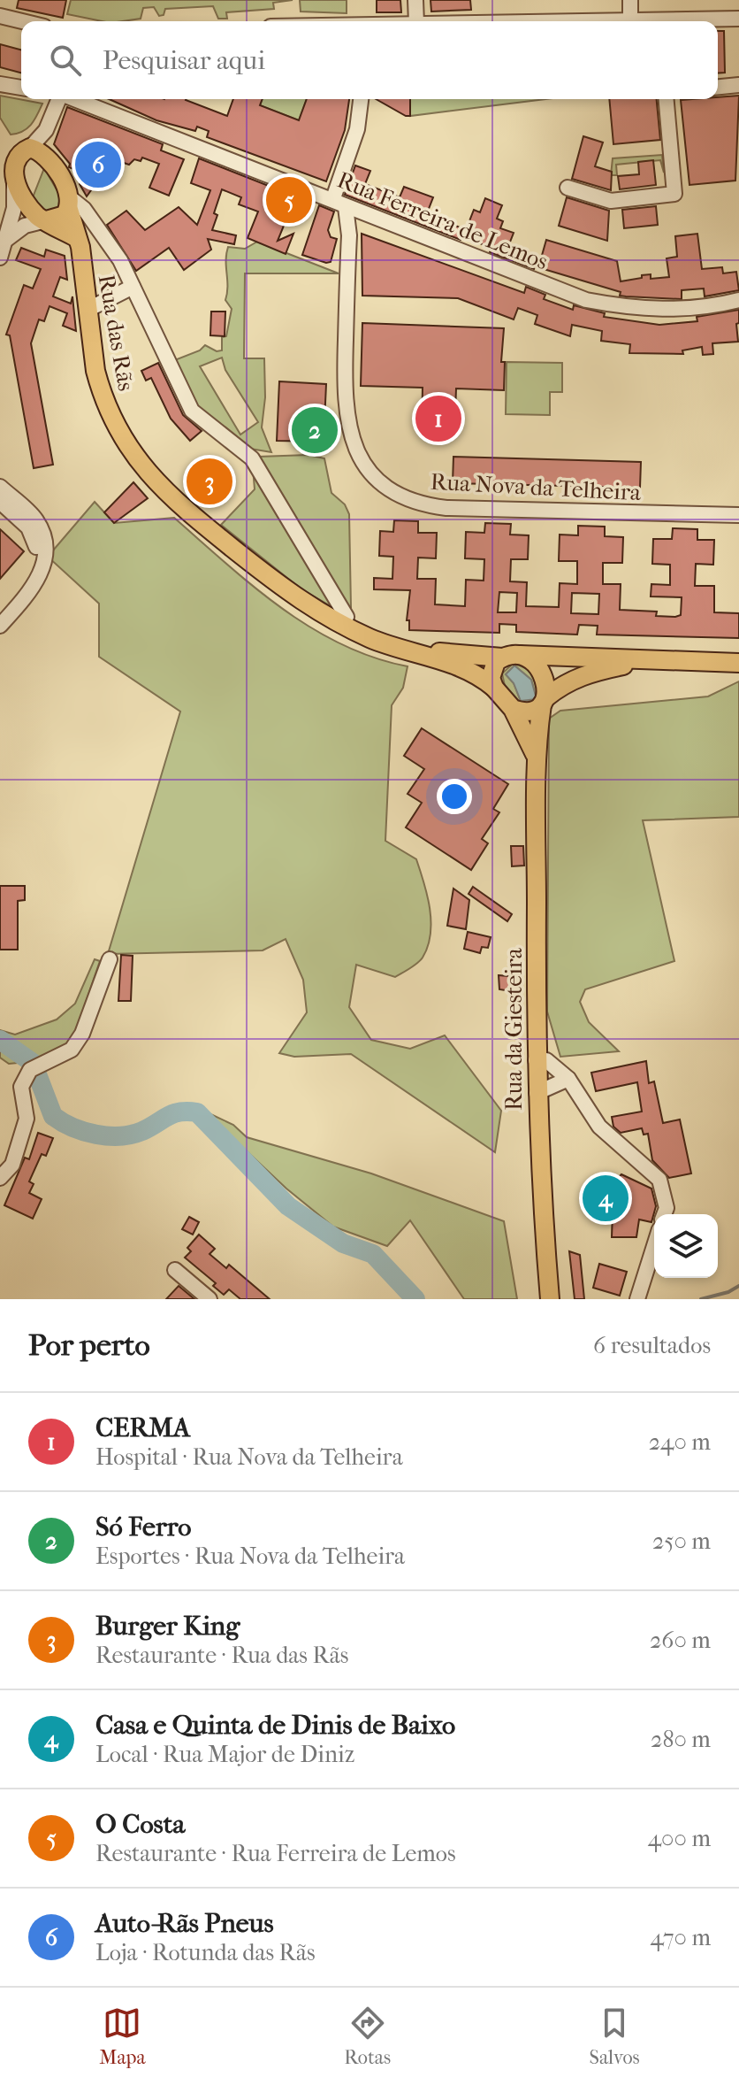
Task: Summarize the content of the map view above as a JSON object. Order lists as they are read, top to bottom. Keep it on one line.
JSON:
{"streets":{"main road":["Rua das Rãs","Rua da Giesteira"],"street":["Rua Ferreira de Lemos","Rua Nova da Telheira"]},"crossings":[["Rua Ferreira de Lemos","Rua Nova da Telheira"]],"page":{"search":"Pesquisar aqui","pins":["6","5","1","2","3","4"],"heading":["Por perto","6 resultados"],"list":[{"mark":"1","name":"CERMA","note":"Hospital · Rua Nova da Telheira","value":"240 m"},{"mark":"2","name":"Só Ferro","note":"Esportes · Rua Nova da Telheira","value":"250 m"},{"mark":"3","name":"Burger King","note":"Restaurante · Rua das Rãs","value":"260 m"},{"mark":"4","name":"Casa e Quinta de Dinis de Baixo","note":"Local · Rua Major de Diniz","value":"280 m"},{"mark":"5","name":"O Costa","note":"Restaurante · Rua Ferreira de Lemos","value":"400 m"},{"mark":"6","name":"Auto-Rãs Pneus","note":"Loja · Rotunda das Rãs","value":"470 m"}],"nav":["Mapa","Rotas","Salvos"]}}
